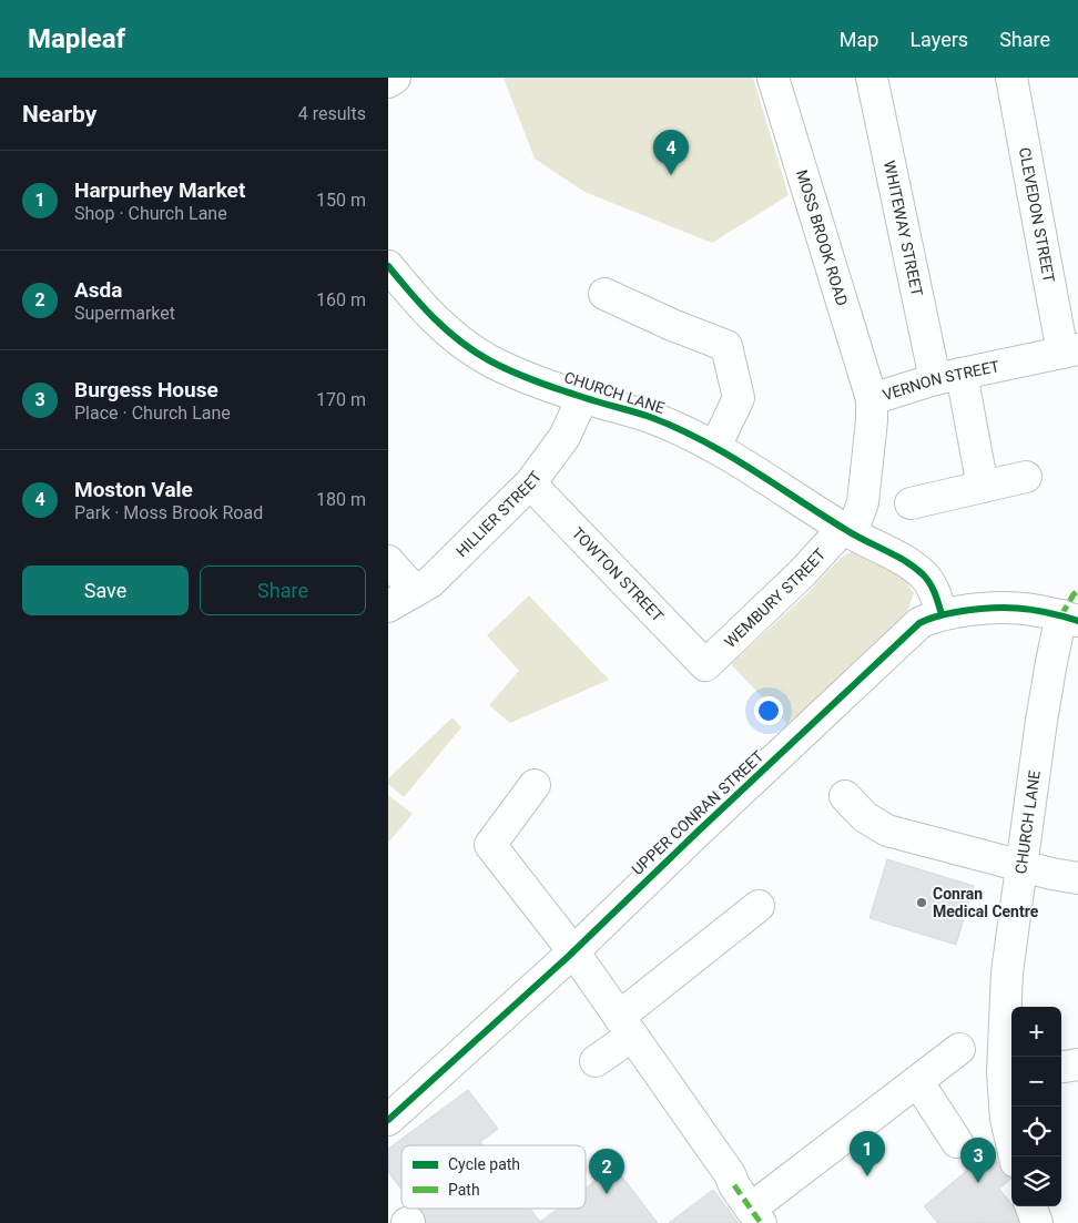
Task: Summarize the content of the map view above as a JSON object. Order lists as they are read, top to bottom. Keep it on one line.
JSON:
{"streets":{"street":["CLEVEDON STREET","WHITEWAY STREET","MOSS BROOK ROAD","VERNON STREET","CHURCH LANE","HILLIER STREET","TOWTON STREET","WEMBURY STREET","UPPER CONRAN STREET"]},"crossings":[["CLEVEDON STREET","VERNON STREET"],["WHITEWAY STREET","VERNON STREET"],["MOSS BROOK ROAD","VERNON STREET"],["VERNON STREET","CHURCH LANE"],["VERNON STREET","WEMBURY STREET"],["CHURCH LANE","HILLIER STREET"],["CHURCH LANE","WEMBURY STREET"],["CHURCH LANE","UPPER CONRAN STREET"],["HILLIER STREET","TOWTON STREET"],["TOWTON STREET","WEMBURY STREET"]],"places":["Conran Medical Centre"],"legend":["Cycle path","Path"],"page":{"header":"Mapleaf","nav":["Map","Layers","Share"],"heading":["Nearby","4 results"],"pins":["4","1","3","2"],"list":[{"mark":"1","name":"Harpurhey Market","note":"Shop · Church Lane","value":"150 m"},{"mark":"2","name":"Asda","note":"Supermarket","value":"160 m"},{"mark":"3","name":"Burgess House","note":"Place · Church Lane","value":"170 m"},{"mark":"4","name":"Moston Vale","note":"Park · Moss Brook Road","value":"180 m"}],"buttons":["Save","Share"],"map_buttons":["+","−"]}}
